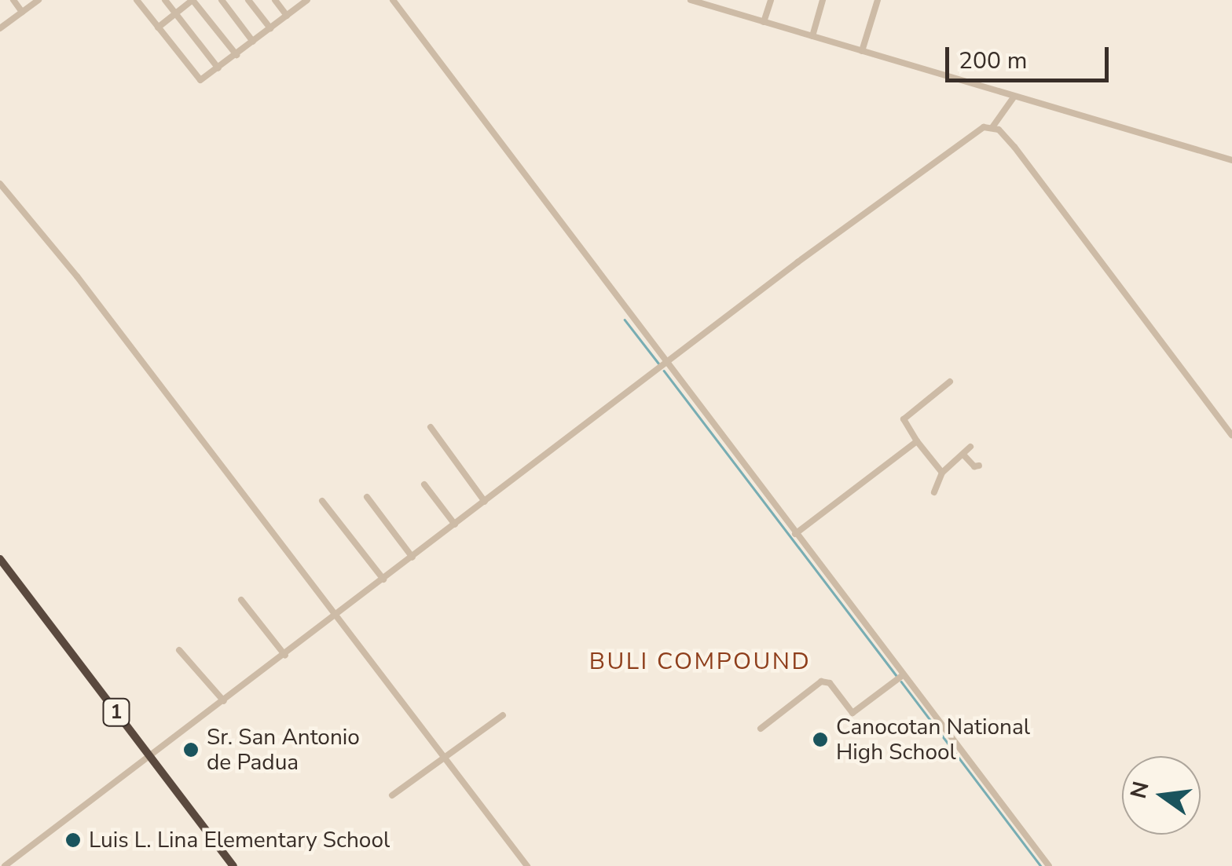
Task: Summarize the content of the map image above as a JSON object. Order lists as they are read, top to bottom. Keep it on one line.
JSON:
{"streets":{"highway":["1"]},"districts":["BULI COMPOUND"],"places":["Canocotan National High School","Sr. San Antonio de Padua","Luis L. Lina Elementary School"],"scale_bar":"200 m","north":"left"}
